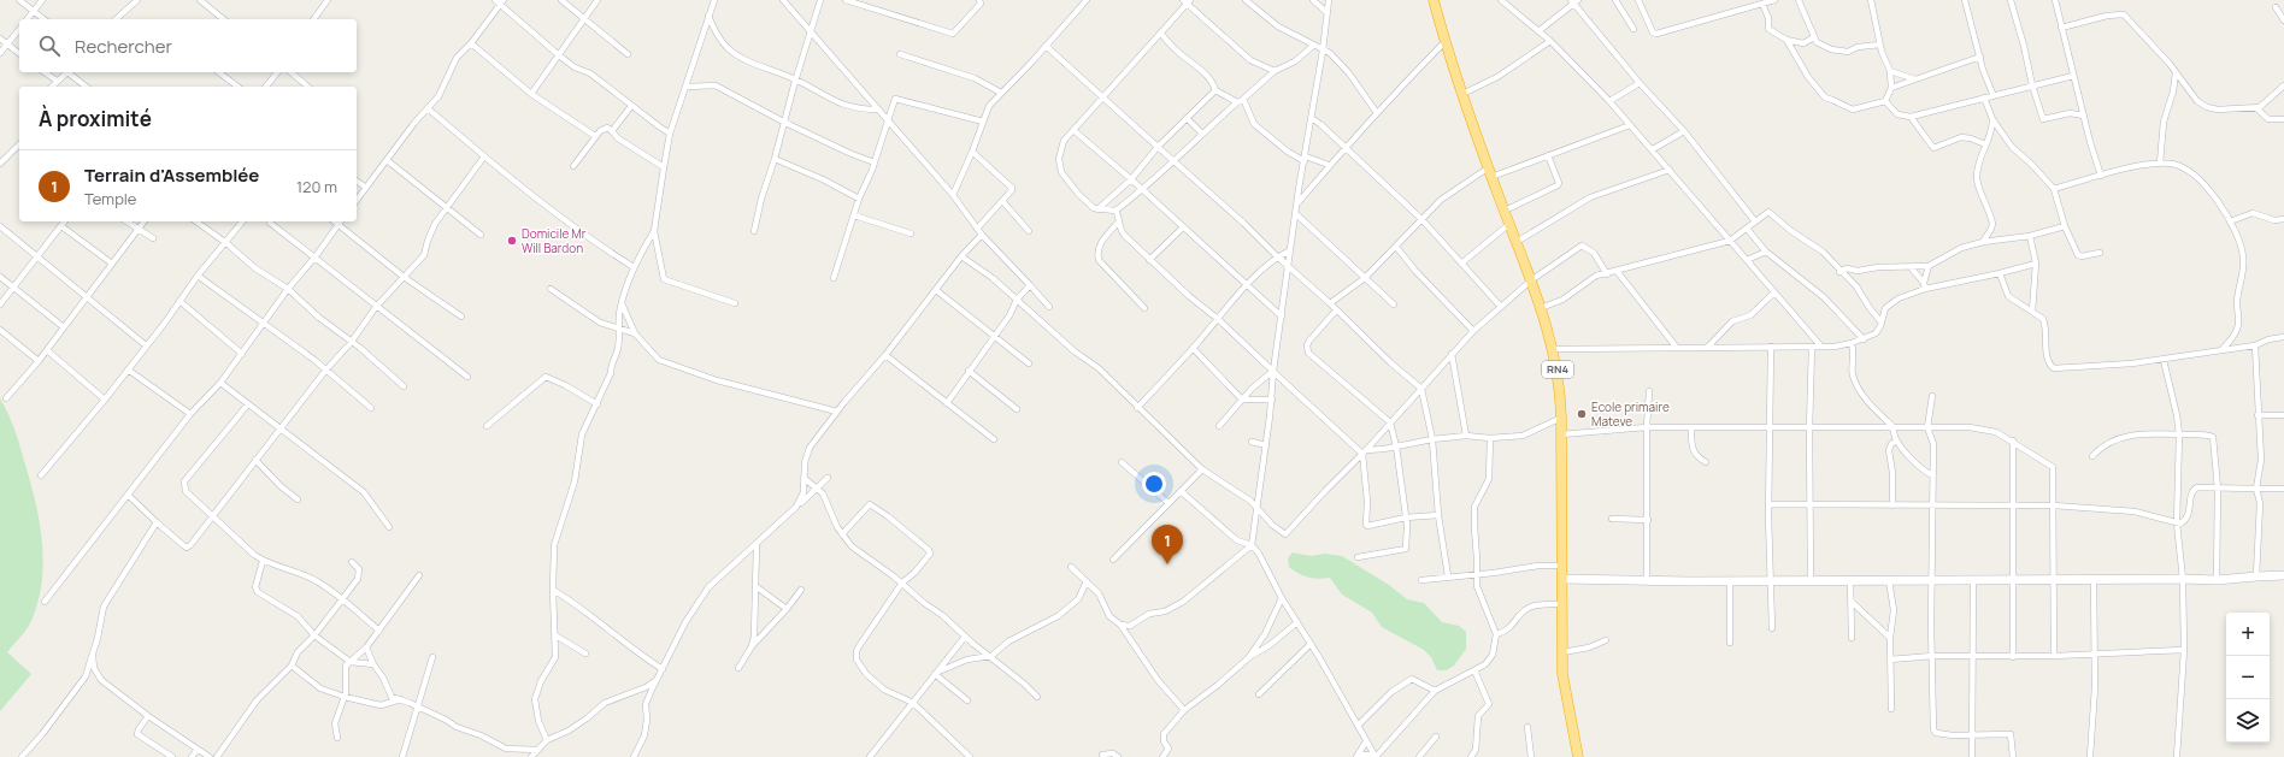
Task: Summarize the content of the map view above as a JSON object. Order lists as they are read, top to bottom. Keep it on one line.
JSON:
{"streets":{"highway":["RN4"]},"places":["Domicile Mr Will Bardon","Ecole primaire Mateve"],"page":{"search":"Rechercher","heading":"À proximité","list":[{"mark":"1","name":"Terrain d'Assemblée","note":"Temple","value":"120 m"}],"pins":"1","map_buttons":["+","−"]}}
